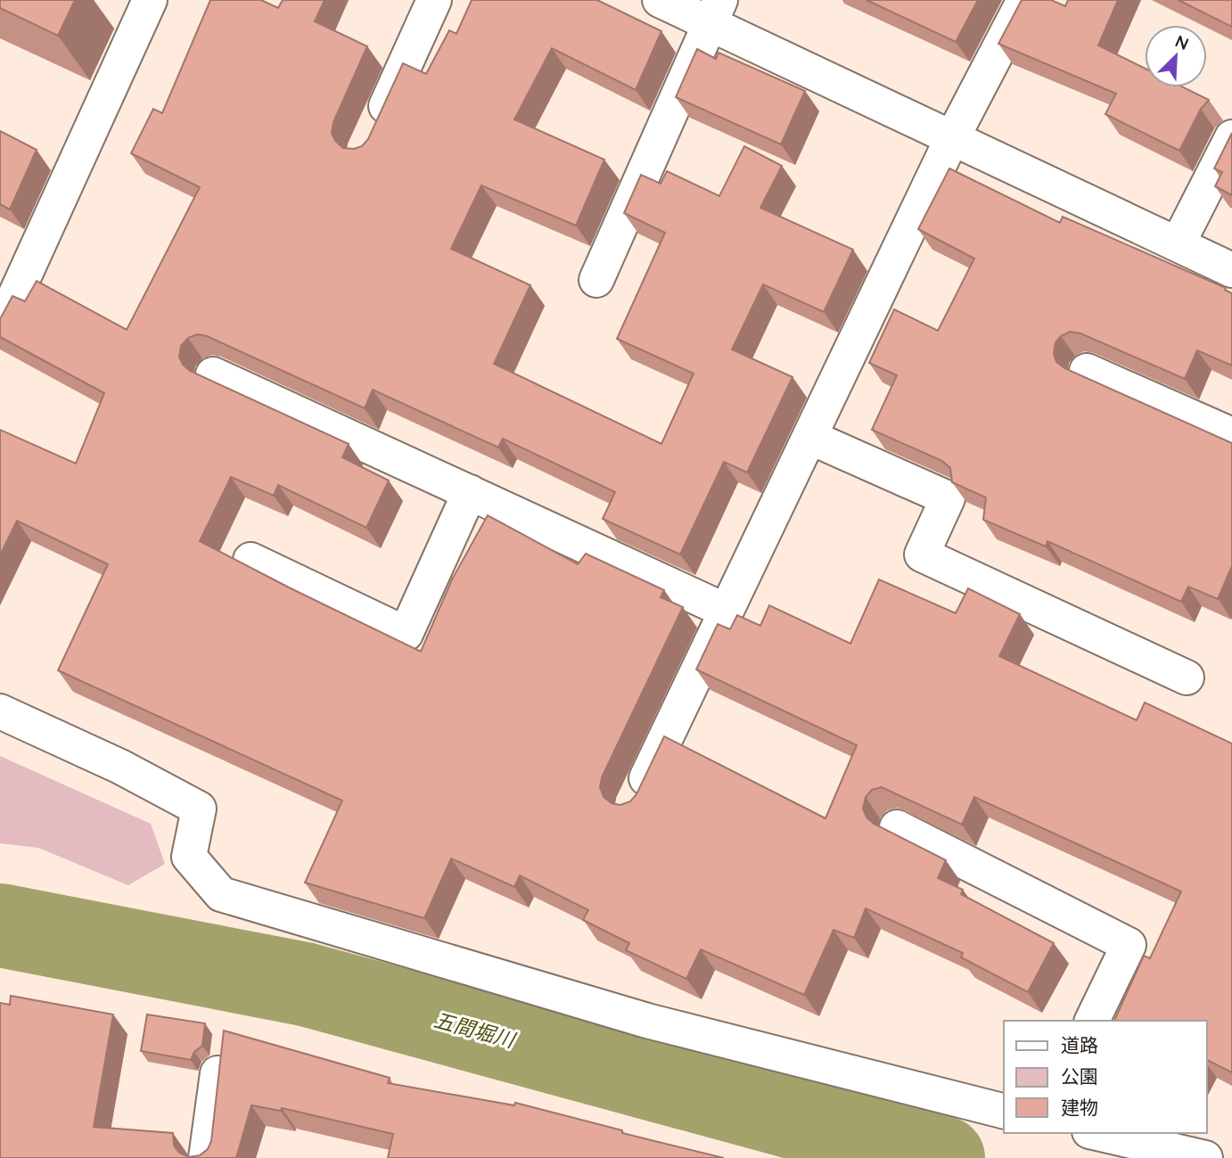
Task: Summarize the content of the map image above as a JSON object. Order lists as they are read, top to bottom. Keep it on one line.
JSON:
{"water":["五間堀川"],"legend":["道路","公園","建物"],"north":"top right"}
